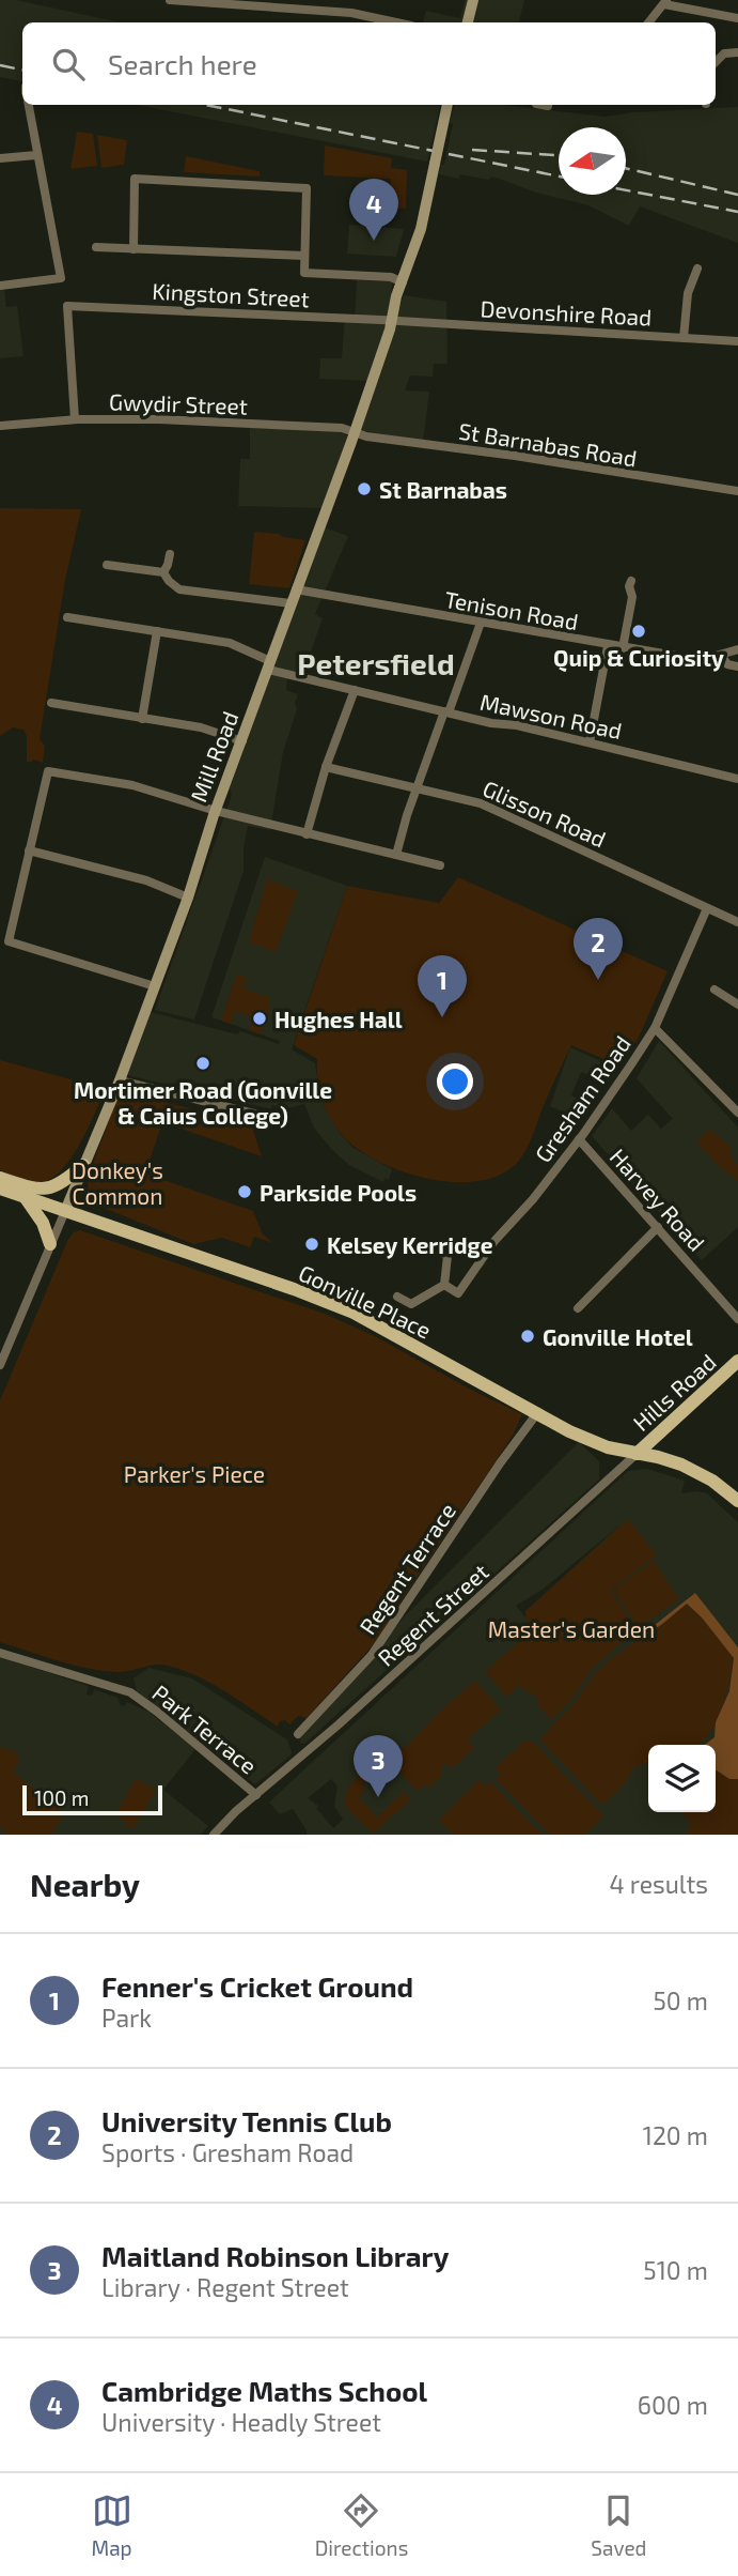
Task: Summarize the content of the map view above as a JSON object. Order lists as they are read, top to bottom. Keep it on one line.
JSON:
{"streets":{"main road":["Gonville Place","Hills Road"],"street":["Kingston Street","Devonshire Road","Gwydir Street","St Barnabas Road","Tenison Road","Mawson Road","Mill Road","Glisson Road","Gresham Road","Harvey Road","Regent Terrace","Regent Street","Park Terrace"]},"crossings":[["Kingston Street","Devonshire Road"],["Kingston Street","Gwydir Street"],["Kingston Street","Mill Road"],["Devonshire Road","Mill Road"],["Gwydir Street","St Barnabas Road"],["Gwydir Street","Mill Road"],["St Barnabas Road","Mill Road"],["Tenison Road","Mill Road"],["Mawson Road","Mill Road"],["Mill Road","Gonville Place"],["Glisson Road","Gresham Road"],["Gresham Road","Harvey Road"],["Gonville Place","Hills Road"],["Gonville Place","Regent Terrace"],["Gonville Place","Regent Street"],["Hills Road","Regent Street"],["Regent Street","Park Terrace"]],"districts":["Petersfield"],"parks":["Donkey's Common","Parker's Piece","Master's Garden"],"places":["St Barnabas","Quip & Curiosity","Hughes Hall","Mortimer Road (Gonville & Caius College)","Parkside Pools","Kelsey Kerridge","Gonville Hotel"],"scale_bar":"100 m","north":"left","page":{"search":"Search here","pins":["4","2","1","3"],"scale":"100 m","heading":["Nearby","4 results"],"list":[{"mark":"1","name":"Fenner's Cricket Ground","note":"Park","value":"50 m"},{"mark":"2","name":"University Tennis Club","note":"Sports · Gresham Road","value":"120 m"},{"mark":"3","name":"Maitland Robinson Library","note":"Library · Regent Street","value":"510 m"},{"mark":"4","name":"Cambridge Maths School","note":"University · Headly Street","value":"600 m"}],"nav":["Map","Directions","Saved"]}}
